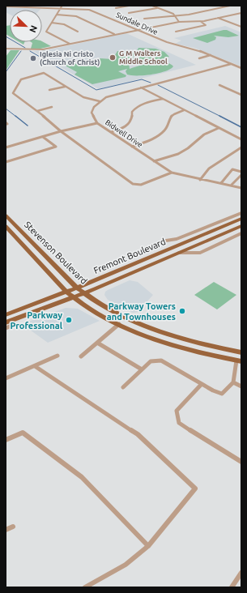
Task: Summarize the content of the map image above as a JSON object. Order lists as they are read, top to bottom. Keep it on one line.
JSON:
{"streets":{"main road":["Stevenson Boulevard","Fremont Boulevard"],"street":["Sundale Drive","Bidwell Drive"]},"crossings":[["Stevenson Boulevard","Fremont Boulevard"]],"places":["G M Walters Middle School","Iglesia Ni Cristo (Church of Christ)","Parkway Towers and Townhouses","Parkway Professional"],"north":"bottom right"}
